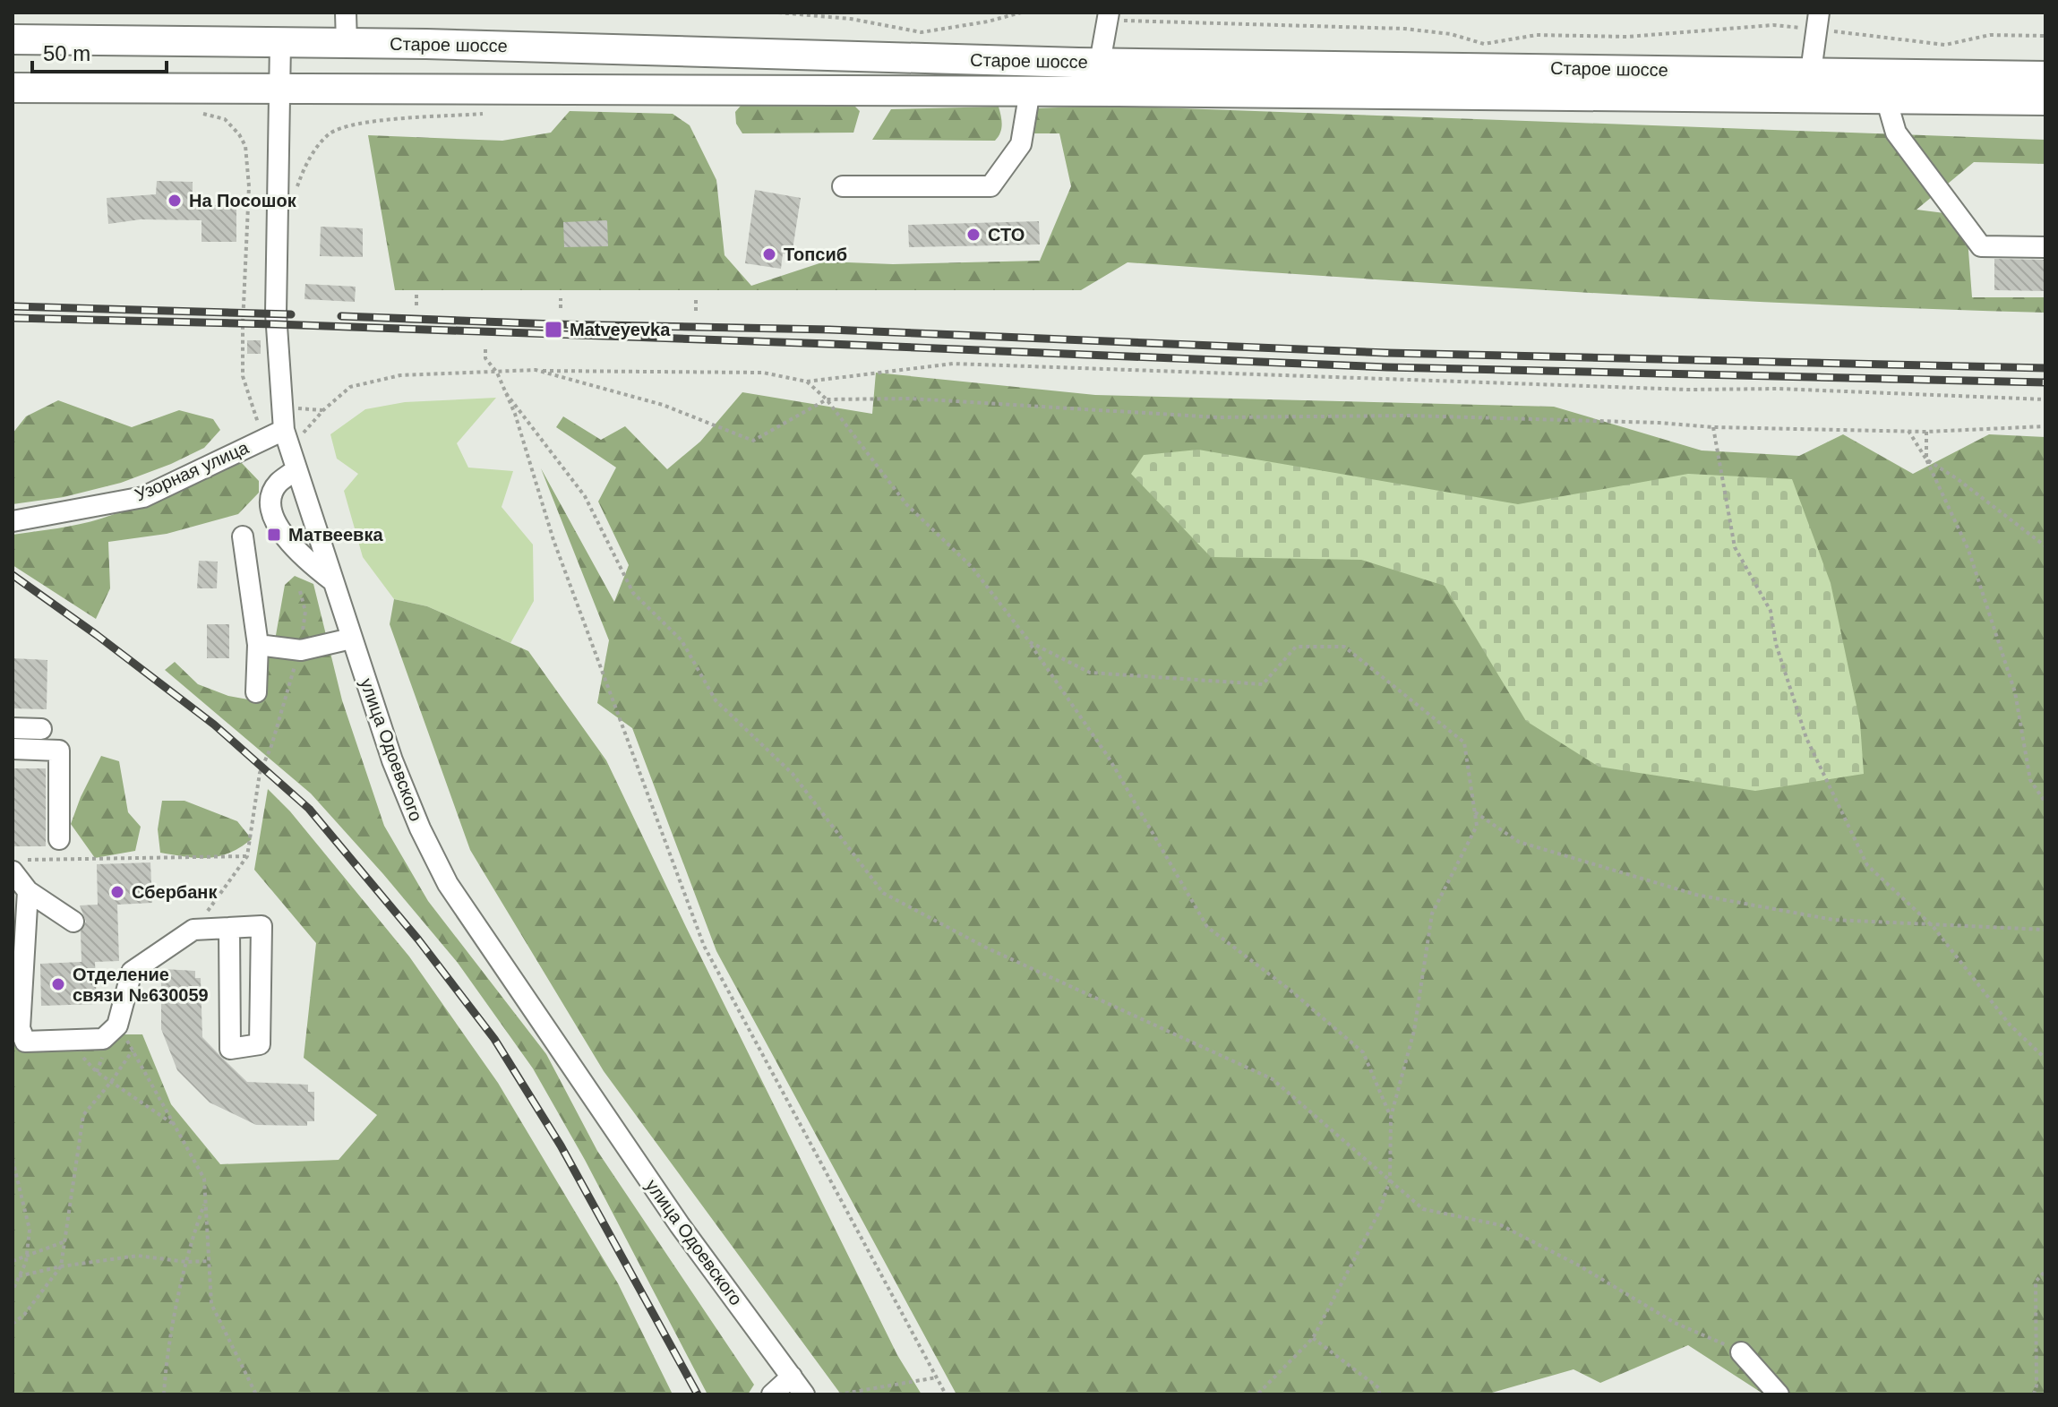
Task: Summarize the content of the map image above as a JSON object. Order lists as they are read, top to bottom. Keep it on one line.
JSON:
{"streets":{"highway":["Старое шоссе"],"street":["Узорная улица","улица Одоевского"]},"crossings":[["Старое шоссе","улица Одоевского"],["Узорная улица","улица Одоевского"]],"places":{"other":["На Посошок","СТО","Топсиб","Сбербанк","Отделение связи №630059"],"transit":["Matveyevka","Матвеевка"]},"scale_bar":"50 m"}
